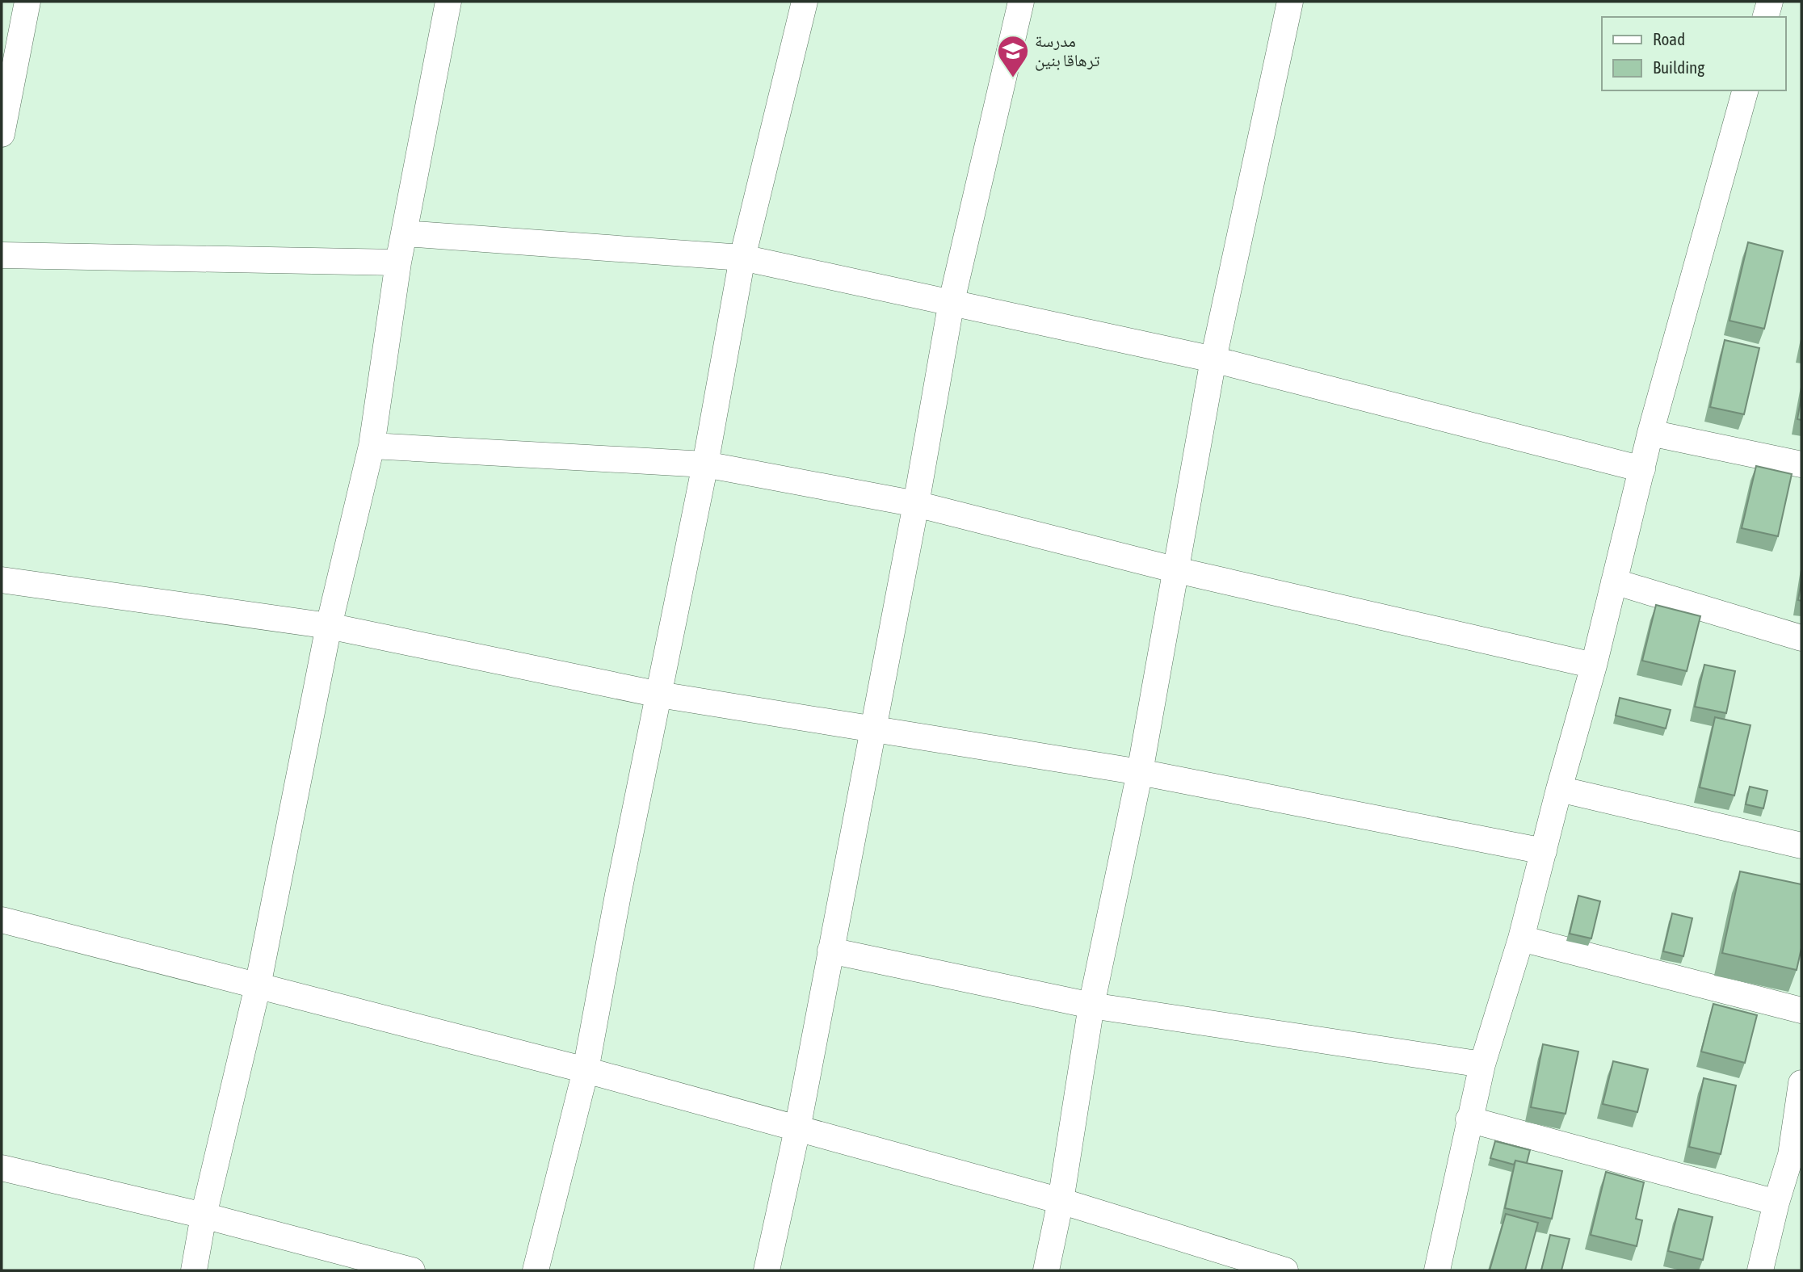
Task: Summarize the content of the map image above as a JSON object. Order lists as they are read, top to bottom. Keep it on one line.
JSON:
{"places":{"school or university":["مدرسة ترهاقا بنين"]},"legend":["Road","Building"]}
